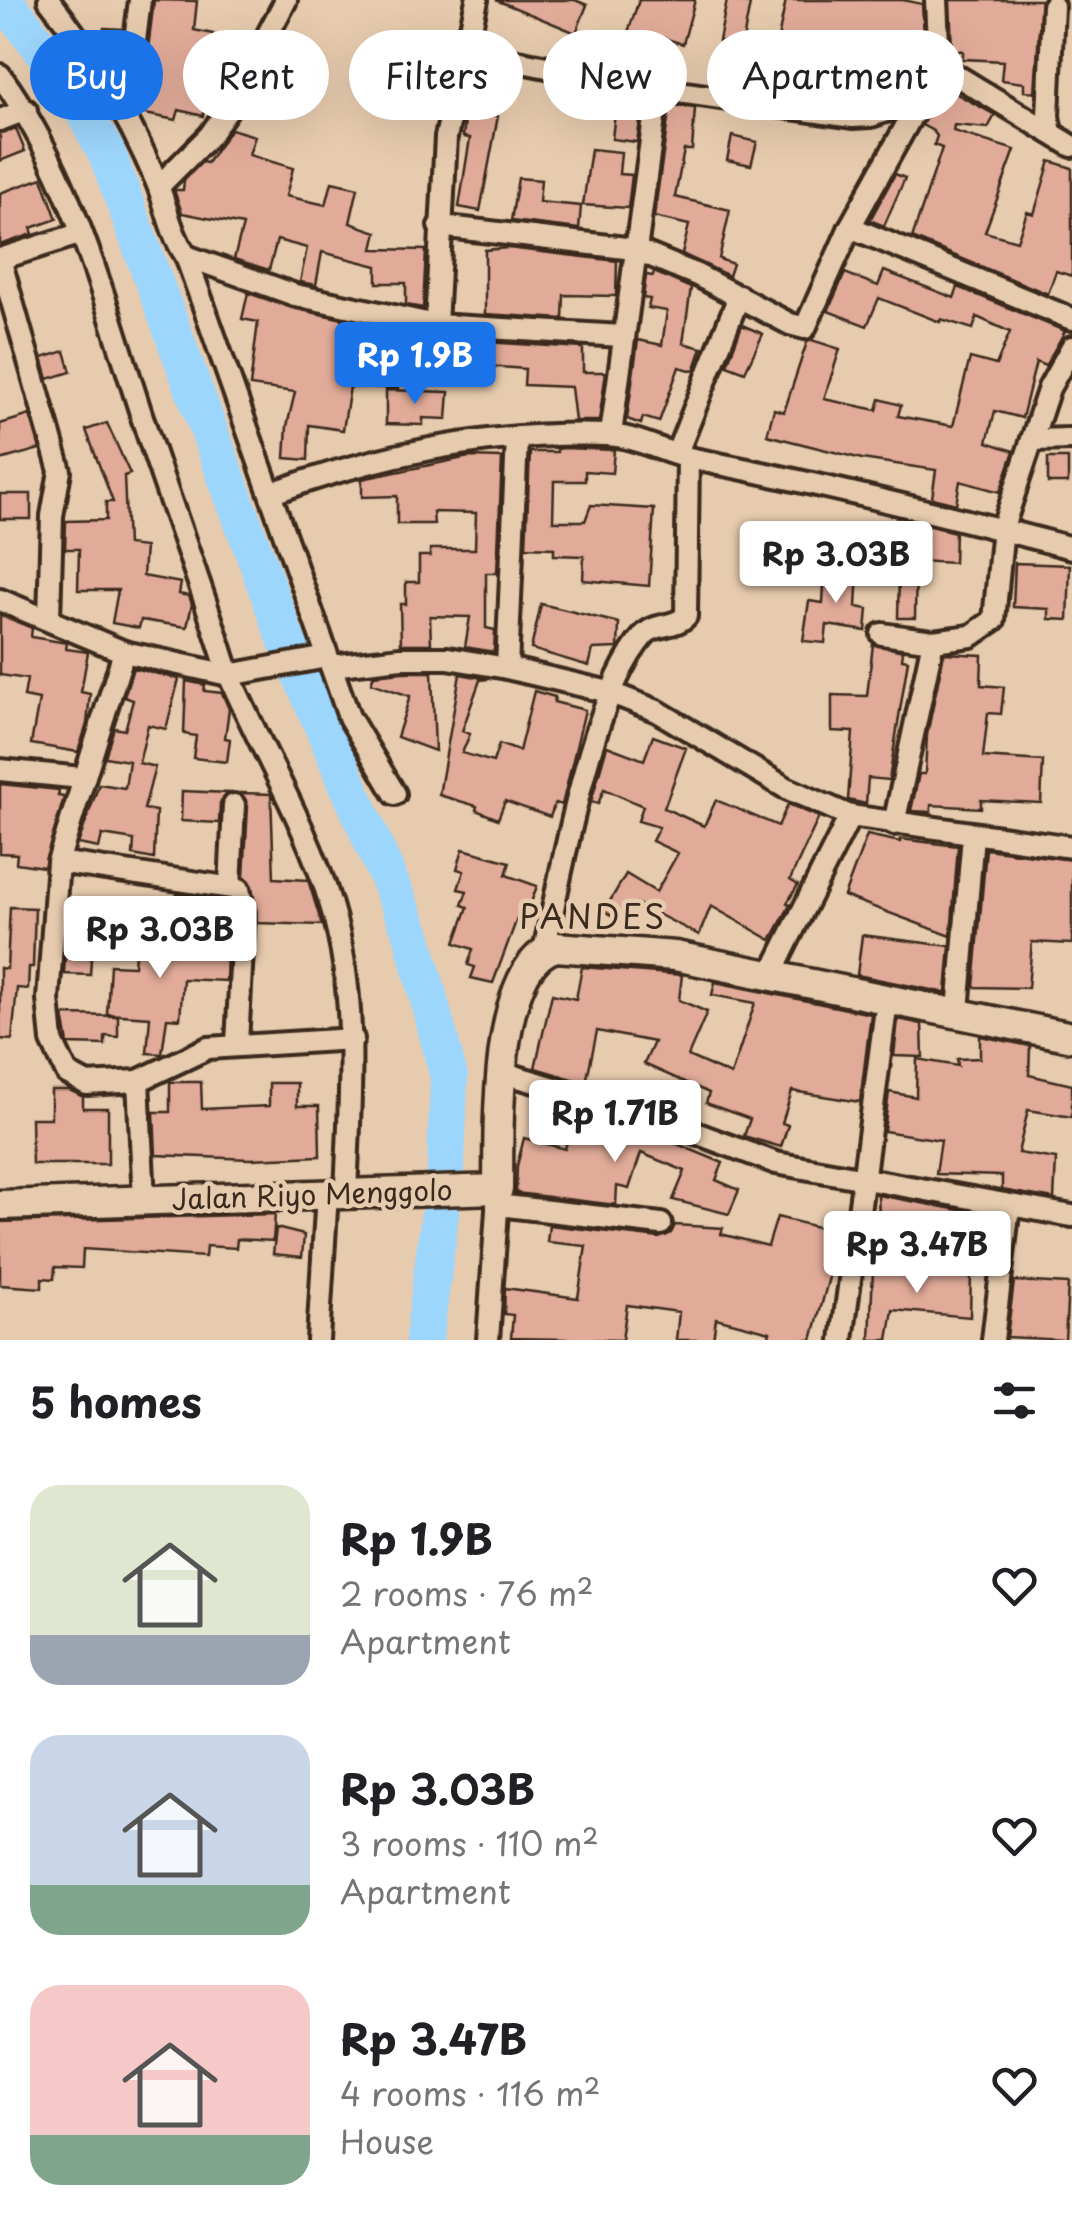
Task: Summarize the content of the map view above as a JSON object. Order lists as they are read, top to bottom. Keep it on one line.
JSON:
{"streets":{"street":["Jalan Riyo Menggolo"]},"districts":["PANDES"],"page":{"chip":["Buy","Rent","Filters","New","Apartment"],"price":["Rp 1.9B","Rp 3.03B","Rp 3.03B","Rp 1.71B","Rp 3.47B"],"heading":"5 homes","list":[{"name":"Rp 1.9B","note":"2 rooms · 76 m² · Apartment"},{"name":"Rp 3.03B","note":"3 rooms · 110 m² · Apartment"},{"name":"Rp 3.47B","note":"4 rooms · 116 m² · House"}]}}
